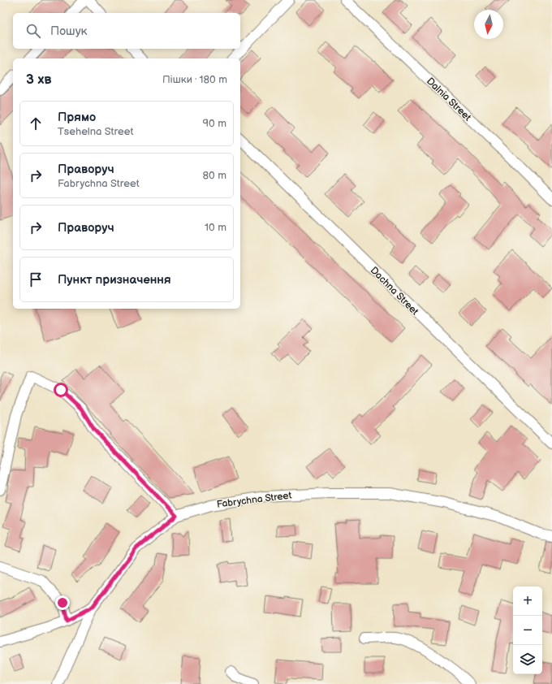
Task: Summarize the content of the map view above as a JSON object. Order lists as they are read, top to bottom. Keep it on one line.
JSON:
{"streets":{"street":["Dalnia Street","Dachna Street","Fabrychna Street"]},"north":"bottom","page":{"search":"Пошук","heading":["3 хв","Пішки · 180 m"],"list":[["Прямо","Tsehelna Street","90 m"],["Праворуч","Fabrychna Street","80 m"],["Праворуч","10 m"],"Пункт призначення"],"map_buttons":["+","−"]}}
